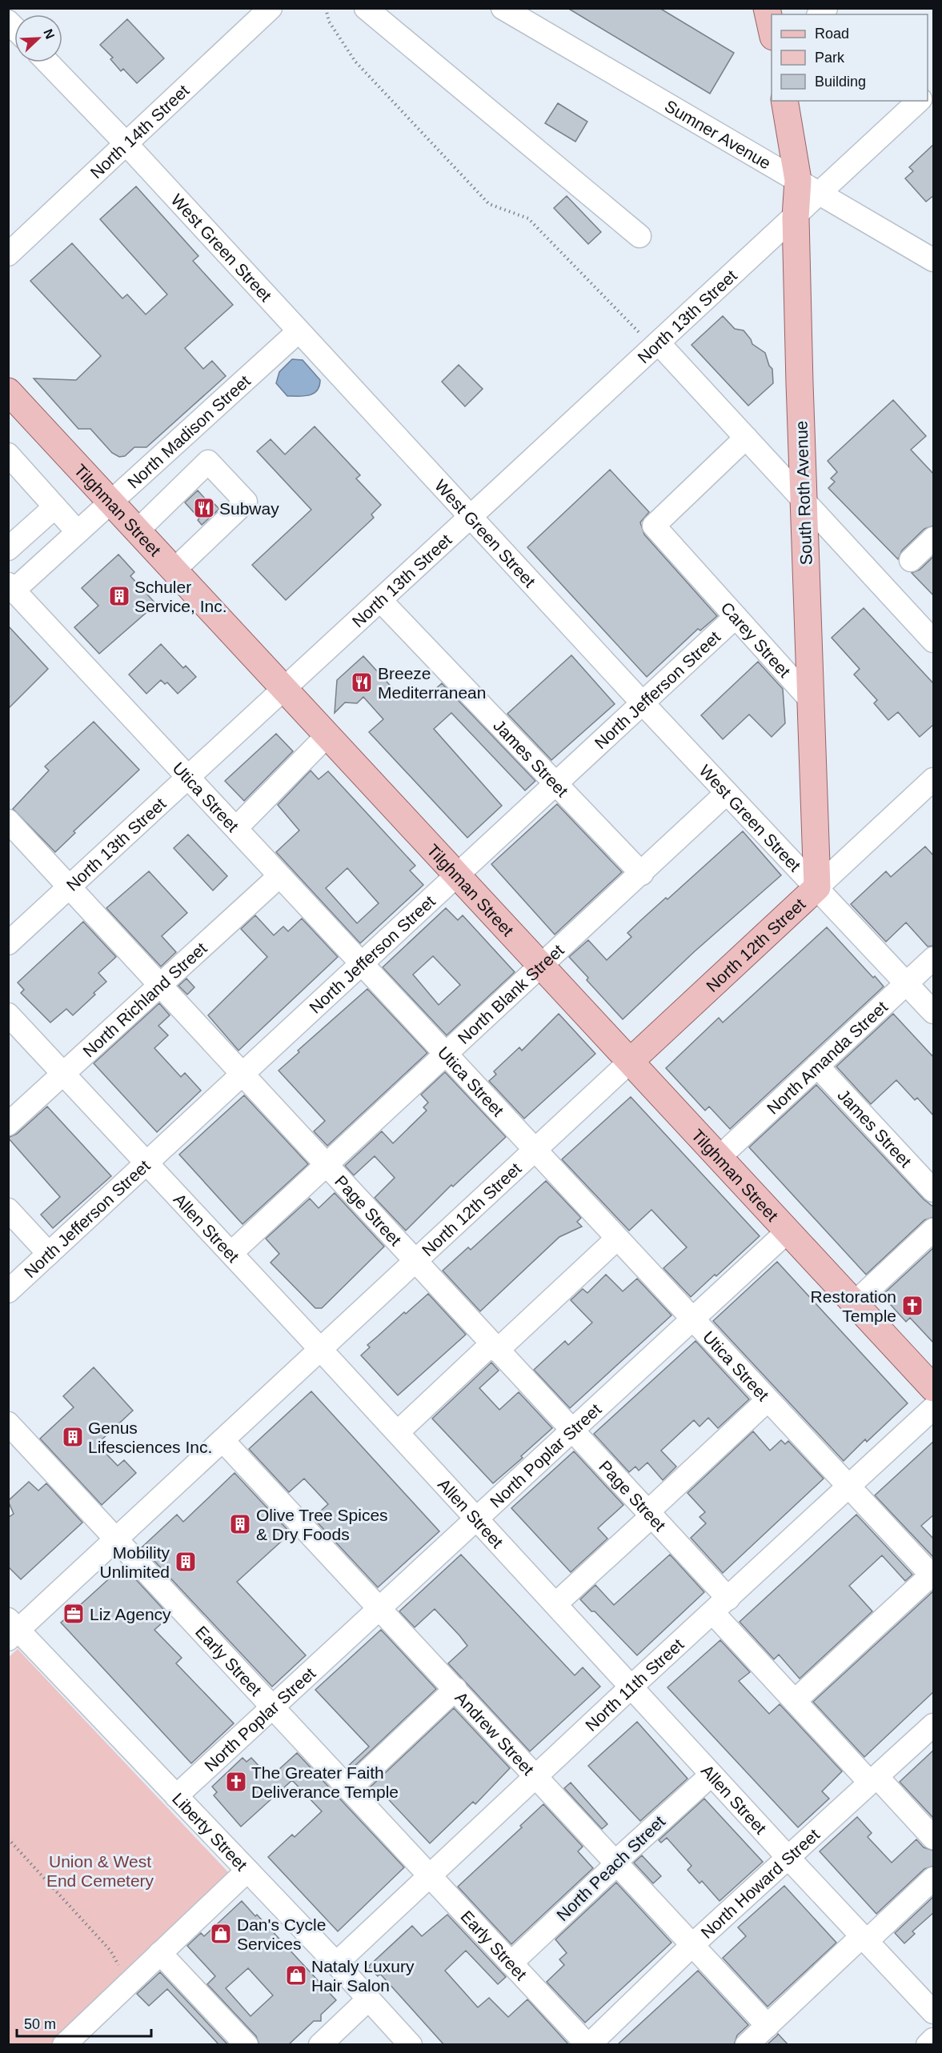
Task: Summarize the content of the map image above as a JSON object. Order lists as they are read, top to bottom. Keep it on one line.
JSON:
{"streets":{"main road":["South Roth Avenue","Tilghman Street","North 12th Street"],"street":["North 14th Street","Sumner Avenue","West Green Street","North 13th Street","North Madison Street","Carey Street","North Jefferson Street","James Street","Utica Street","North Blank Street","North Richland Street","North Amanda Street","Page Street","Allen Street","North Poplar Street","Early Street","North 11th Street","Andrew Street","Liberty Street","North Peach Street","North Howard Street"]},"crossings":[["North 14th Street","West Green Street"],["Sumner Avenue","South Roth Avenue"],["West Green Street","North 13th Street"],["West Green Street","North Madison Street"],["West Green Street","South Roth Avenue"],["West Green Street","North Jefferson Street"],["West Green Street","North 12th Street"],["West Green Street","North Blank Street"],["West Green Street","North Amanda Street"],["North 13th Street","South Roth Avenue"],["North 13th Street","Tilghman Street"],["North 13th Street","James Street"],["North 13th Street","Utica Street"],["North 13th Street","Page Street"],["North Madison Street","Tilghman Street"],["North Madison Street","Utica Street"],["South Roth Avenue","Carey Street"],["South Roth Avenue","North 12th Street"],["Tilghman Street","North Jefferson Street"],["Tilghman Street","North 12th Street"],["Tilghman Street","North Blank Street"],["Tilghman Street","North Amanda Street"],["Tilghman Street","North Poplar Street"],["Carey Street","North Jefferson Street"],["North Jefferson Street","James Street"],["North Jefferson Street","Utica Street"],["North Jefferson Street","Page Street"],["North Jefferson Street","Allen Street"],["James Street","North Blank Street"],["James Street","North Amanda Street"],["Utica Street","North 12th Street"],["Utica Street","North Blank Street"],["Utica Street","North Richland Street"],["Utica Street","North Poplar Street"],["Utica Street","North 11th Street"],["North 12th Street","Page Street"],["North 12th Street","Allen Street"],["North 12th Street","Early Street"],["North 12th Street","Andrew Street"],["North 12th Street","Liberty Street"],["North Blank Street","Page Street"],["North Blank Street","Allen Street"],["North Richland Street","Page Street"],["North Richland Street","Allen Street"],["Page Street","North Poplar Street"],["Page Street","North 11th Street"],["Page Street","North Howard Street"],["Allen Street","North Poplar Street"],["Allen Street","North 11th Street"],["Allen Street","North Peach Street"],["Allen Street","North Howard Street"],["North Poplar Street","Early Street"],["North Poplar Street","Andrew Street"],["North Poplar Street","Liberty Street"],["Early Street","North 11th Street"],["Early Street","North Peach Street"],["Early Street","North Howard Street"],["North 11th Street","Andrew Street"],["North 11th Street","Liberty Street"],["Andrew Street","North Peach Street"],["Andrew Street","North Howard Street"]],"parks":["Union & West End Cemetery"],"places":{"restaurant":["Subway","Breeze Mediterranean"],"building":["Schuler Service, Inc.","Genus Lifesciences Inc.","Olive Tree Spices & Dry Foods","Mobility Unlimited"],"church":["Restoration Temple","The Greater Faith Deliverance Temple"],"office":["Liz Agency"],"shop":["Dan's Cycle Services","Nataly Luxury Hair Salon"]},"legend":["Road","Park","Building"],"scale_bar":"50 m","north":"top right"}
